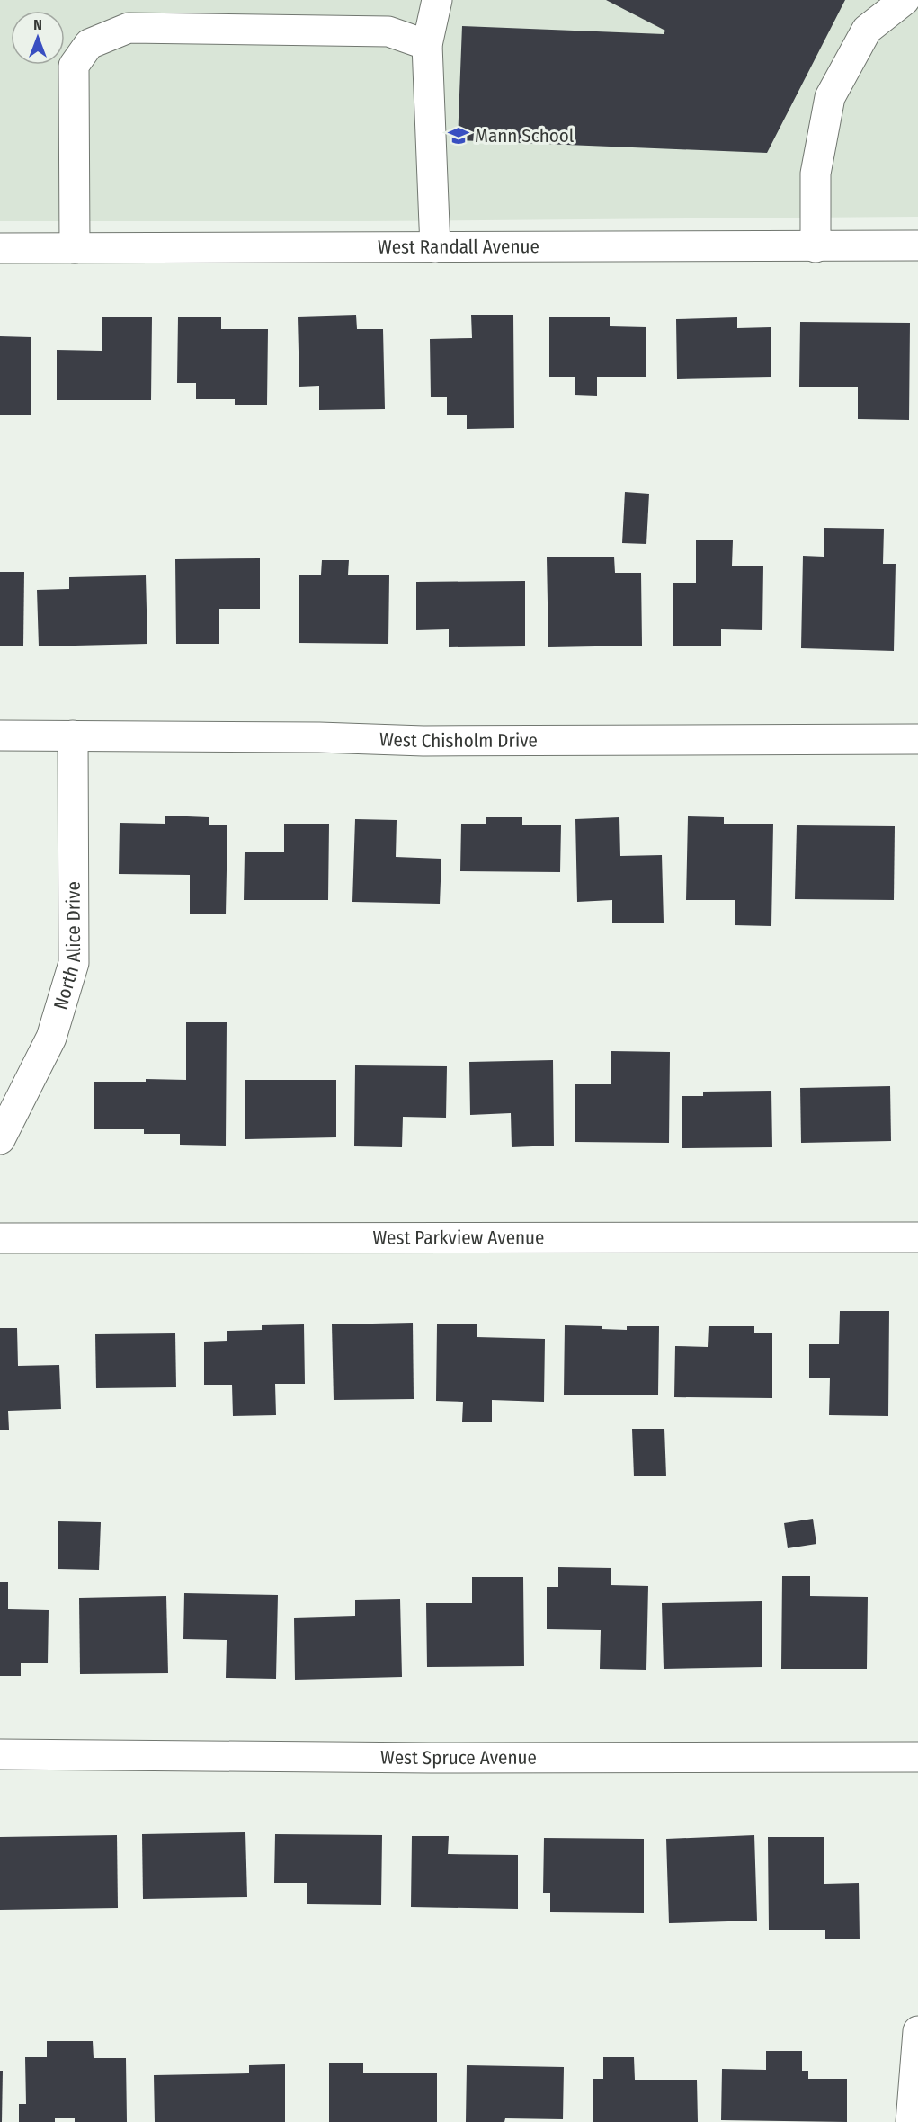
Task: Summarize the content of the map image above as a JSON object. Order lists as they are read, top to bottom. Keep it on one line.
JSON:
{"streets":{"street":["West Randall Avenue","West Chisholm Drive","North Alice Drive","West Parkview Avenue","West Spruce Avenue"]},"crossings":[["West Chisholm Drive","North Alice Drive"]],"places":{"school or university":["Mann School"]},"north":"top"}
